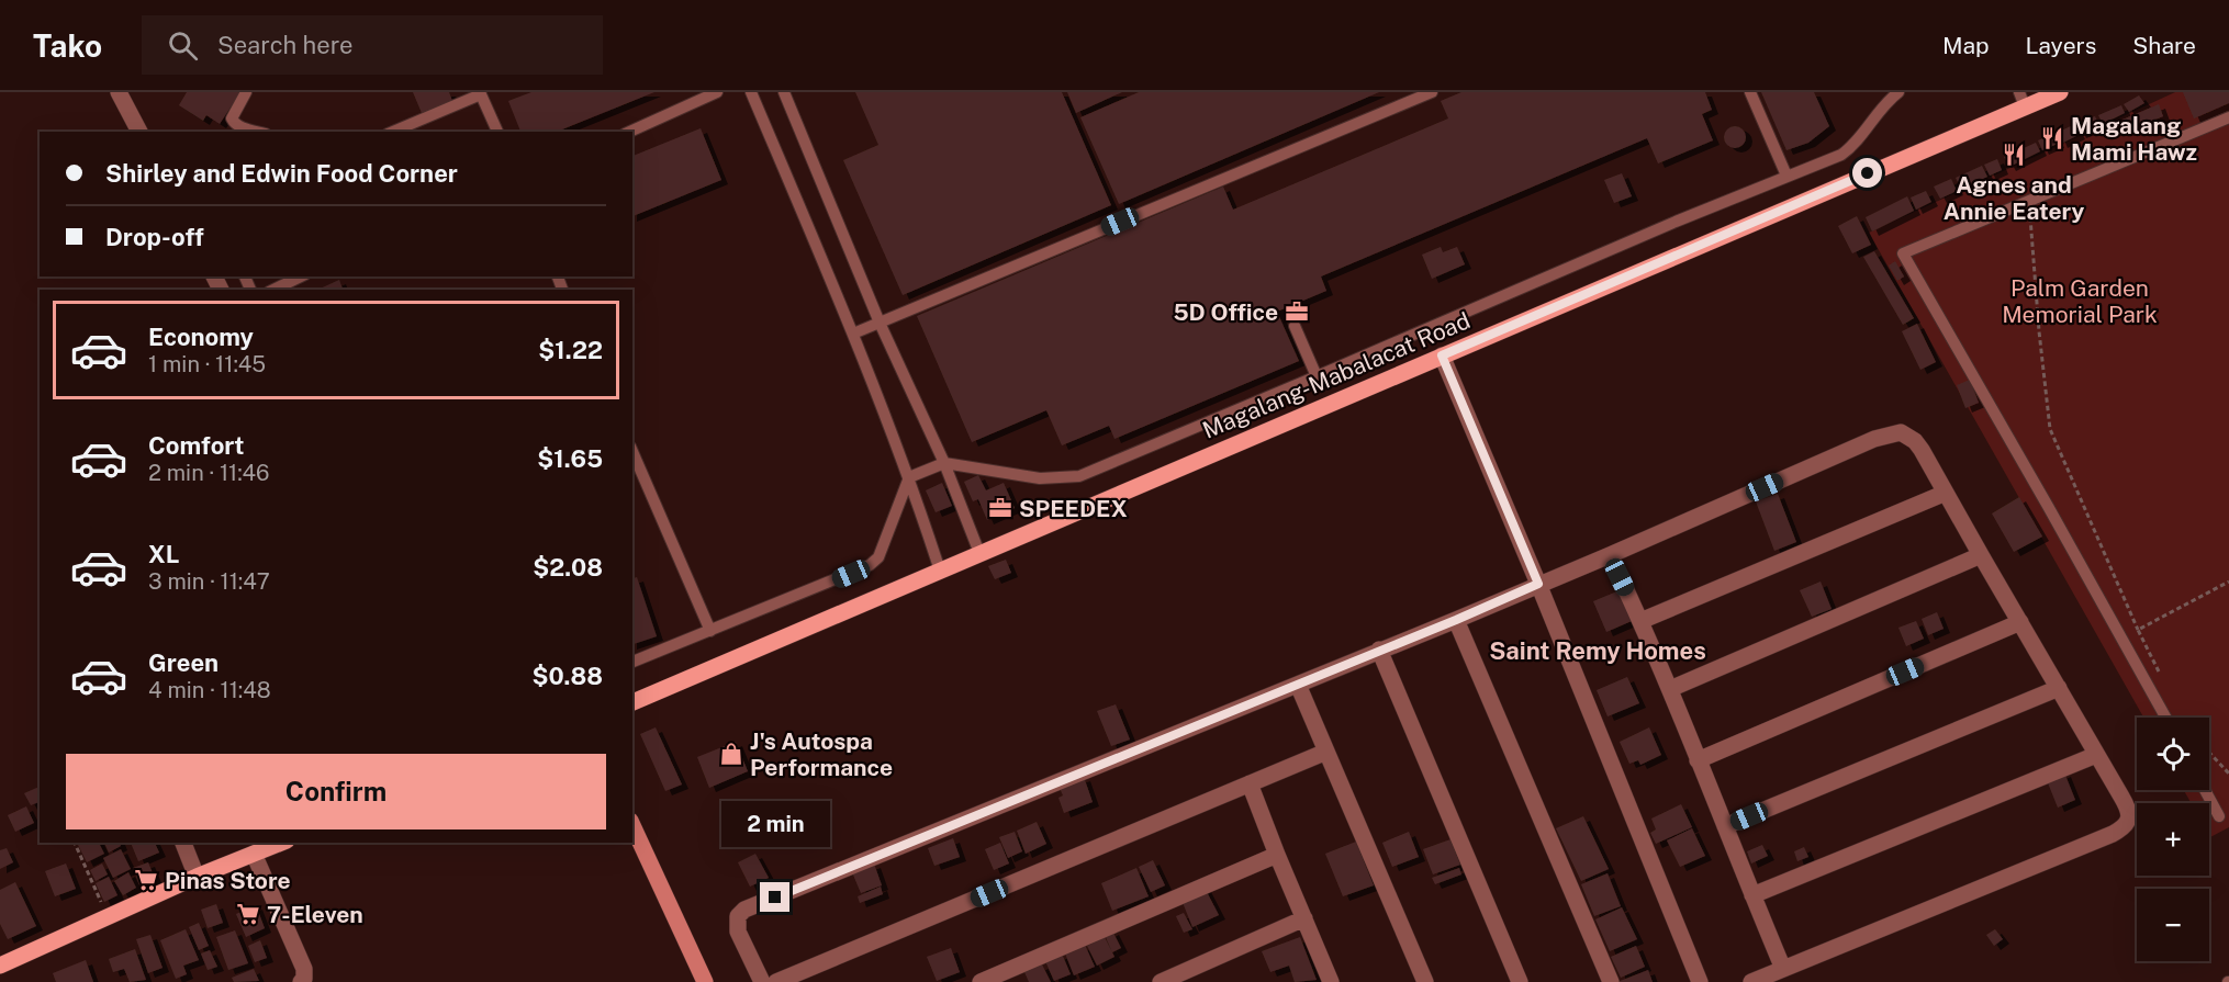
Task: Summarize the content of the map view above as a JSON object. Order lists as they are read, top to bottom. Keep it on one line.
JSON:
{"streets":{"main road":["Magalang-Mabalacat Road"]},"districts":["Saint Remy Homes"],"parks":["Palm Garden Memorial Park"],"places":{"restaurant":["Magalang Mami Hawz","Agnes and Annie Eatery"],"office":["5D Office","SPEEDEX"],"shop":["J's Autospa Performance"],"supermarket":["Pinas Store","7-Eleven"]},"page":{"header":"Tako","search":"Search here","nav":["Map","Layers","Share"],"banner":["Shirley and Edwin Food Corner","Drop-off"],"list":[{"name":"Economy","note":"1 min · 11:45","value":"$1.22"},{"name":"Comfort","note":"2 min · 11:46","value":"$1.65"},{"name":"XL","note":"3 min · 11:47","value":"$2.08"},{"name":"Green","note":"4 min · 11:48","value":"$0.88"}],"map_buttons":["+","−"],"buttons":"Confirm","bubble":"2 min"}}
